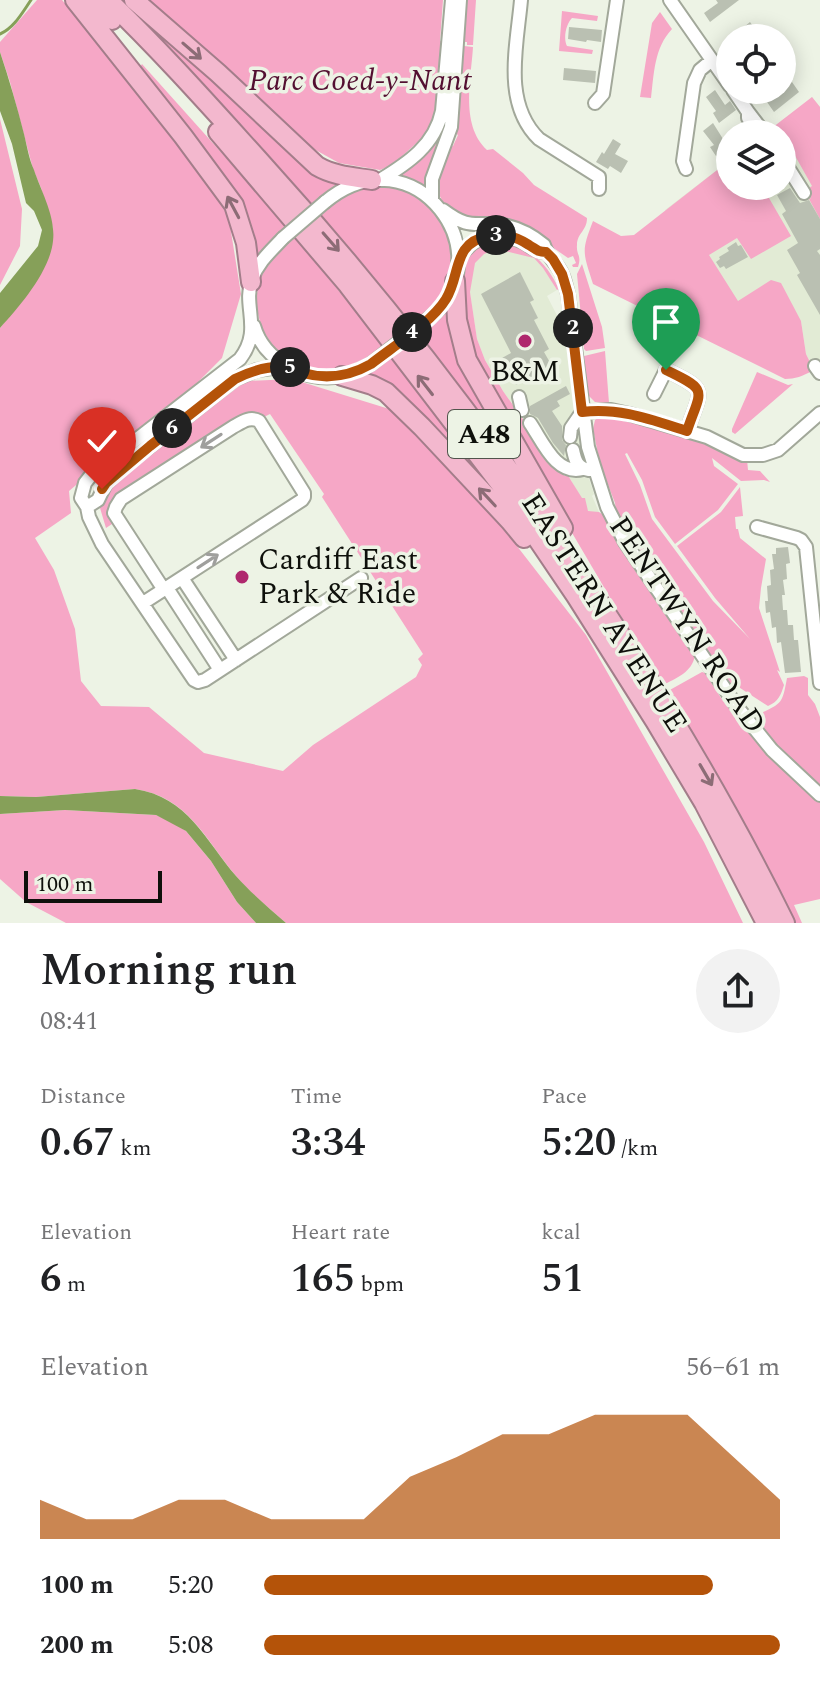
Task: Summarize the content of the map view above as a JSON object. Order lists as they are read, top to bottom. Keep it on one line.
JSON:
{"streets":{"highway":["A48","EASTERN AVENUE"],"street":["PENTWYN ROAD"]},"parks":["Parc Coed-y-Nant"],"places":["B&M","Cardiff East Park & Ride"],"scale_bar":"100 m","page":{"pins":["3","2","4","5","6"],"scale":"100 m","heading":["Morning run","08:41"],"stats":[["Distance","0.67 km"],["Time","3:34"],["Pace","5:20 /km"],["Elevation","6 m"],["Heart rate","165 bpm"],["kcal","51"]],"chart":["Elevation","56–61 m"],"list":[{"name":"100 m","note":"5:20"},{"name":"200 m","note":"5:08"}]}}
